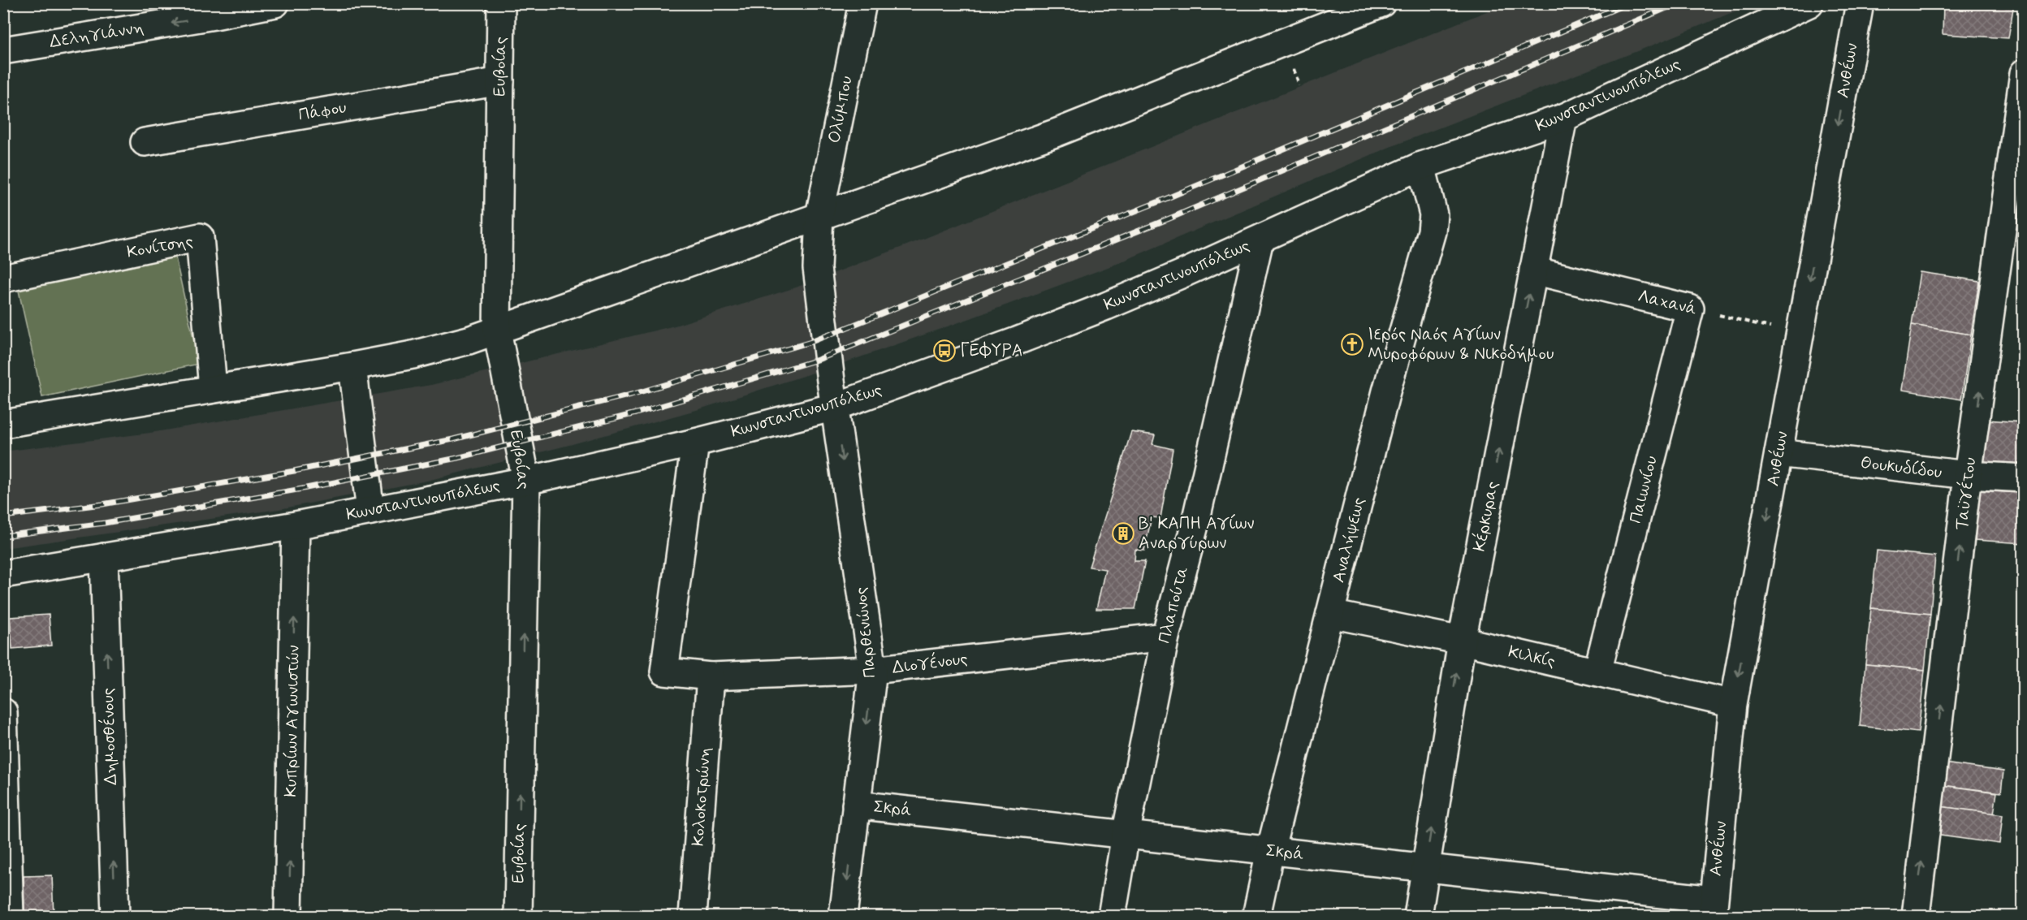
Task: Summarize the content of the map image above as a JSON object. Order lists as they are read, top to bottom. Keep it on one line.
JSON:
{"streets":{"street":["Δεληγιάννη","Ευβοίας","Ανθέων","Κωνσταντινουπόλεως","Ολύμπου","Πάφου","Κονίτσης","Λαχανά","Θουκυδίδου","Παιωνίου","Ταϋγέτου","Κέρκυρας","Αναλήψεως","Πλαπούτα","Παρθενώνος","Κιλκίς","Διογένους","Κυπρίων Αγωνιστών","Δημοσθένους","Κολοκοτρώνη","Σκρά"]},"crossings":[["Ευβοίας","Κωνσταντινουπόλεως"],["Ευβοίας","Πάφου"],["Ανθέων","Λαχανά"],["Ανθέων","Θουκυδίδου"],["Ανθέων","Κιλκίς"],["Ανθέων","Σκρά"],["Κωνσταντινουπόλεως","Ολύμπου"],["Κωνσταντινουπόλεως","Κέρκυρας"],["Κωνσταντινουπόλεως","Αναλήψεως"],["Κωνσταντινουπόλεως","Πλαπούτα"],["Κωνσταντινουπόλεως","Παρθενώνος"],["Κωνσταντινουπόλεως","Διογένους"],["Κωνσταντινουπόλεως","Κυπρίων Αγωνιστών"],["Κωνσταντινουπόλεως","Δημοσθένους"],["Ολύμπου","Παρθενώνος"],["Λαχανά","Παιωνίου"],["Λαχανά","Κέρκυρας"],["Θουκυδίδου","Ταϋγέτου"],["Παιωνίου","Κιλκίς"],["Κέρκυρας","Κιλκίς"],["Κέρκυρας","Σκρά"],["Αναλήψεως","Κιλκίς"],["Αναλήψεως","Σκρά"],["Πλαπούτα","Διογένους"],["Πλαπούτα","Σκρά"],["Παρθενώνος","Διογένους"],["Παρθενώνος","Σκρά"],["Διογένους","Κολοκοτρώνη"]],"one_way":["Δεληγιάννη","Ευβοίας","Ανθέων","Ταϋγέτου","Κέρκυρας","Παρθενώνος","Κυπρίων Αγωνιστών"],"places":{"church":["Ιερός Ναός Αγίων Μυροφόρων & Νικοδήμου"],"bus stop":["ΓΕΦΥΡΑ"],"building":["Β' ΚΑΠΗ Αγίων Αναργύρων"]}}
